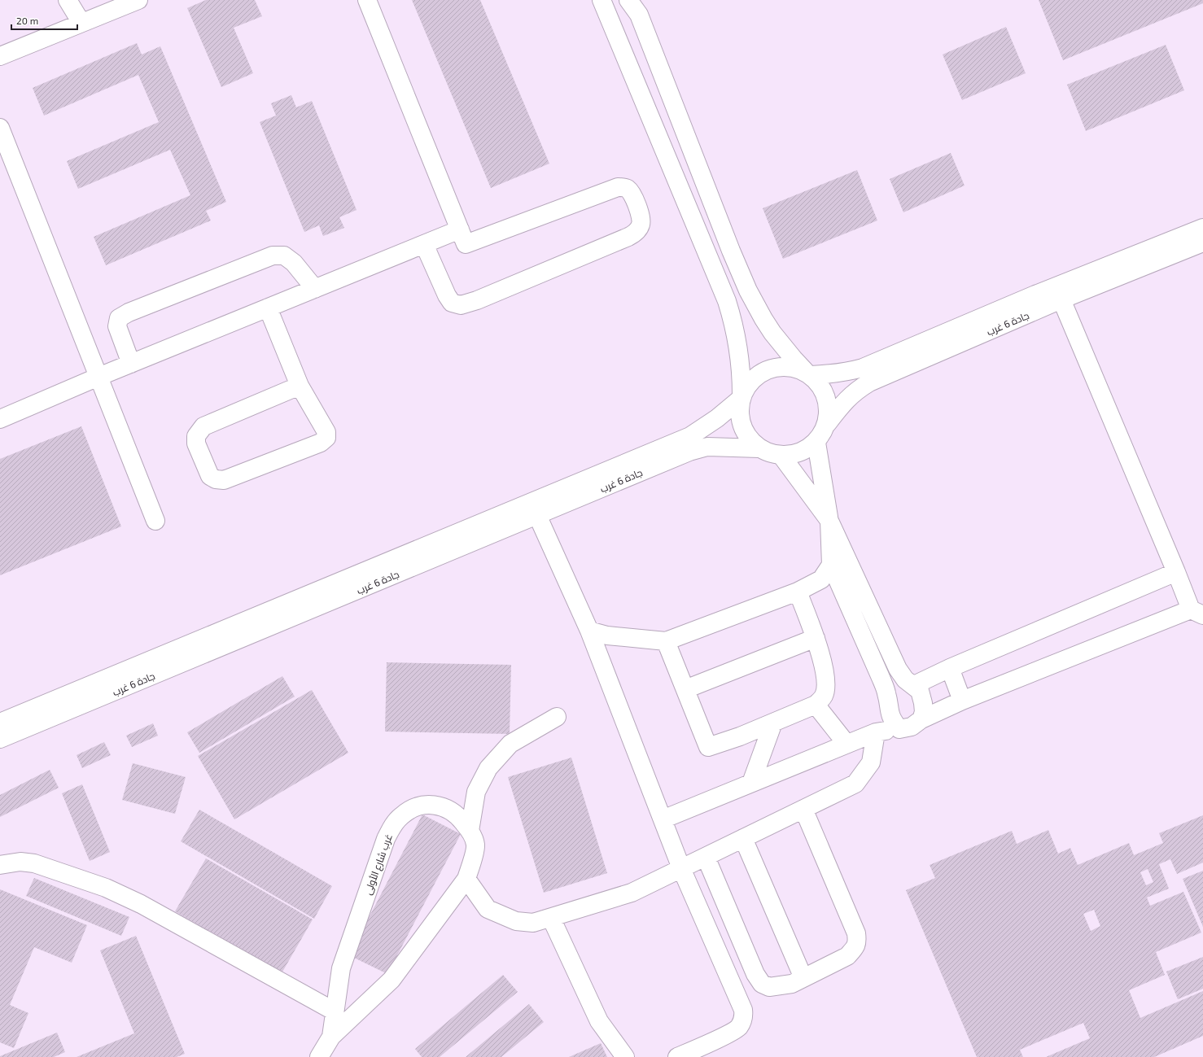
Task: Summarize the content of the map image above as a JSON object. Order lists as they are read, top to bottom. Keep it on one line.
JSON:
{"streets":{"main road":["جادة 6 غرب","غرب شارع الأولى"]},"scale_bar":"20 m"}
